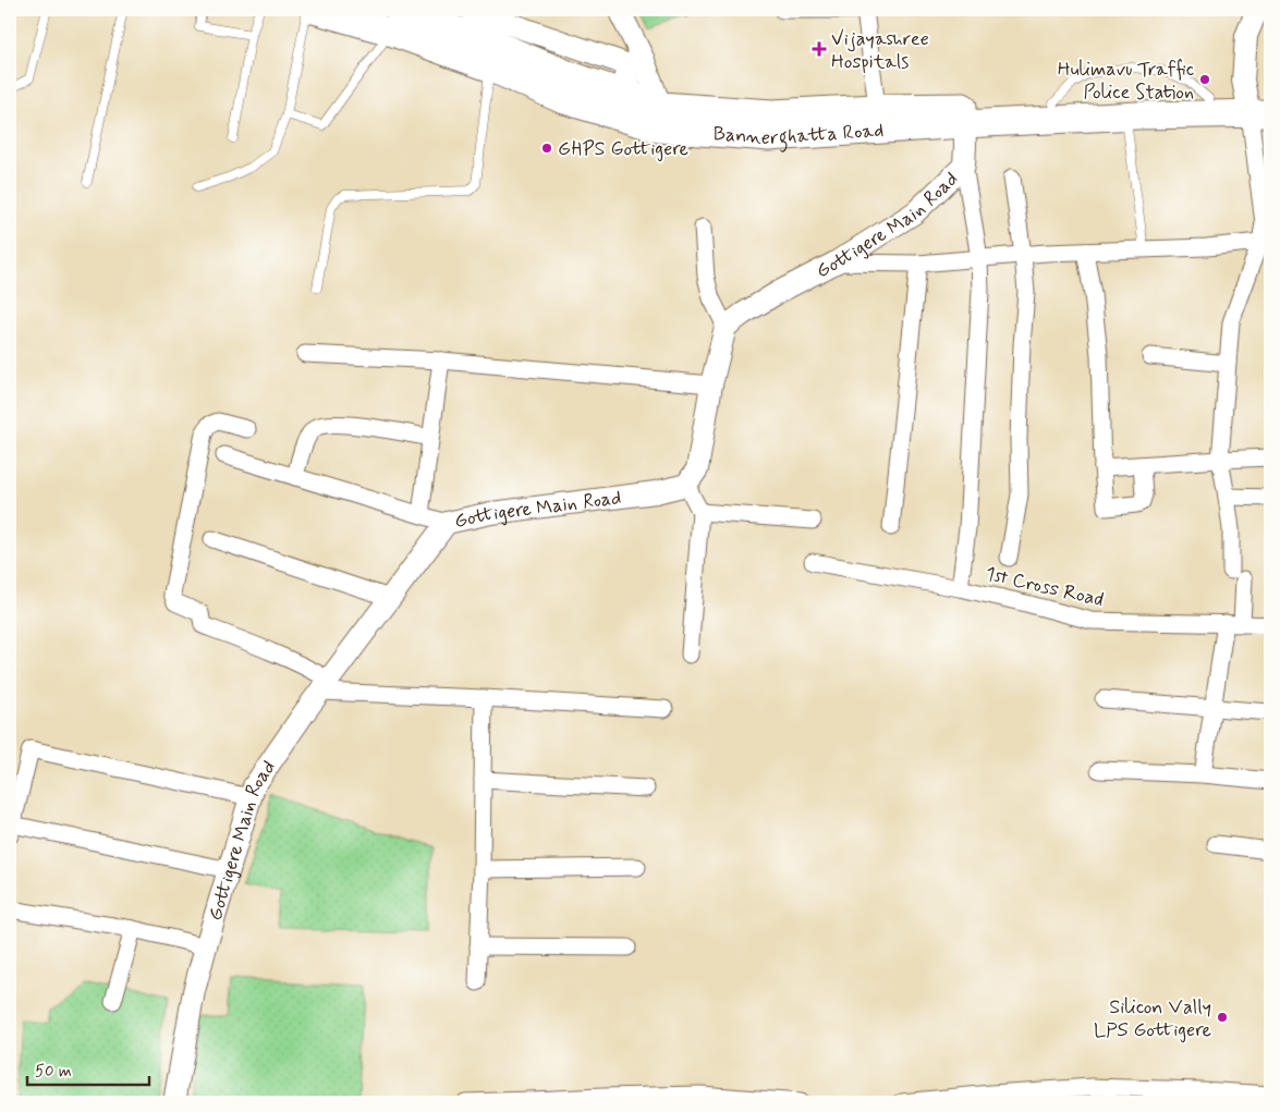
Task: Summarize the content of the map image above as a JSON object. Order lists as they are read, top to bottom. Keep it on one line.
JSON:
{"streets":{"main road":["Bannerghatta Road"],"street":["Gottigere Main Road","1st Cross Road"]},"crossings":[["Bannerghatta Road","Gottigere Main Road"]],"places":{"health":["Vijayashree Hospitals"],"other":["Hulimavu Traffic Police Station","GHPS Gottigere","Silicon Vally LPS Gottigere"]},"scale_bar":"50 m"}
